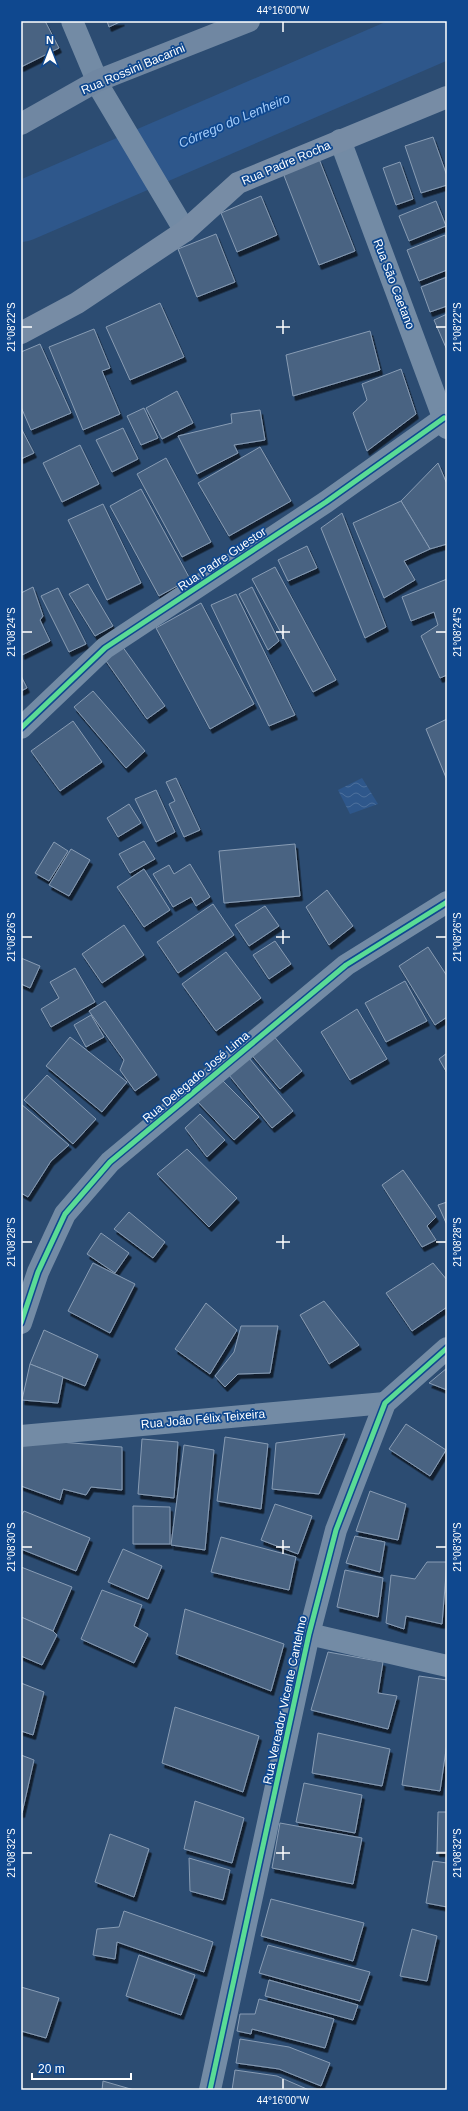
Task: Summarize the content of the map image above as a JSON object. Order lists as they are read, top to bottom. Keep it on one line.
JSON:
{"streets":{"highway":["Rua Padre Rocha"],"main road":["Rua Rossini Bacarini"],"street":["Rua São Caetano","Rua Padre Guestor","Rua Delegado José Lima","Rua João Félix Teixeira","Rua Vereador Vicente Cantelmo"]},"crossings":[["Rua Padre Rocha","Rua São Caetano"],["Rua São Caetano","Rua Padre Guestor"],["Rua João Félix Teixeira","Rua Vereador Vicente Cantelmo"]],"water":["Córrego do Lenheiro"],"scale_bar":"20 m","north":"top","coordinates":["44°16'00\"W","21°08'22\"S","21°08'24\"S","21°08'26\"S","21°08'28\"S","21°08'30\"S","21°08'32\"S"]}
